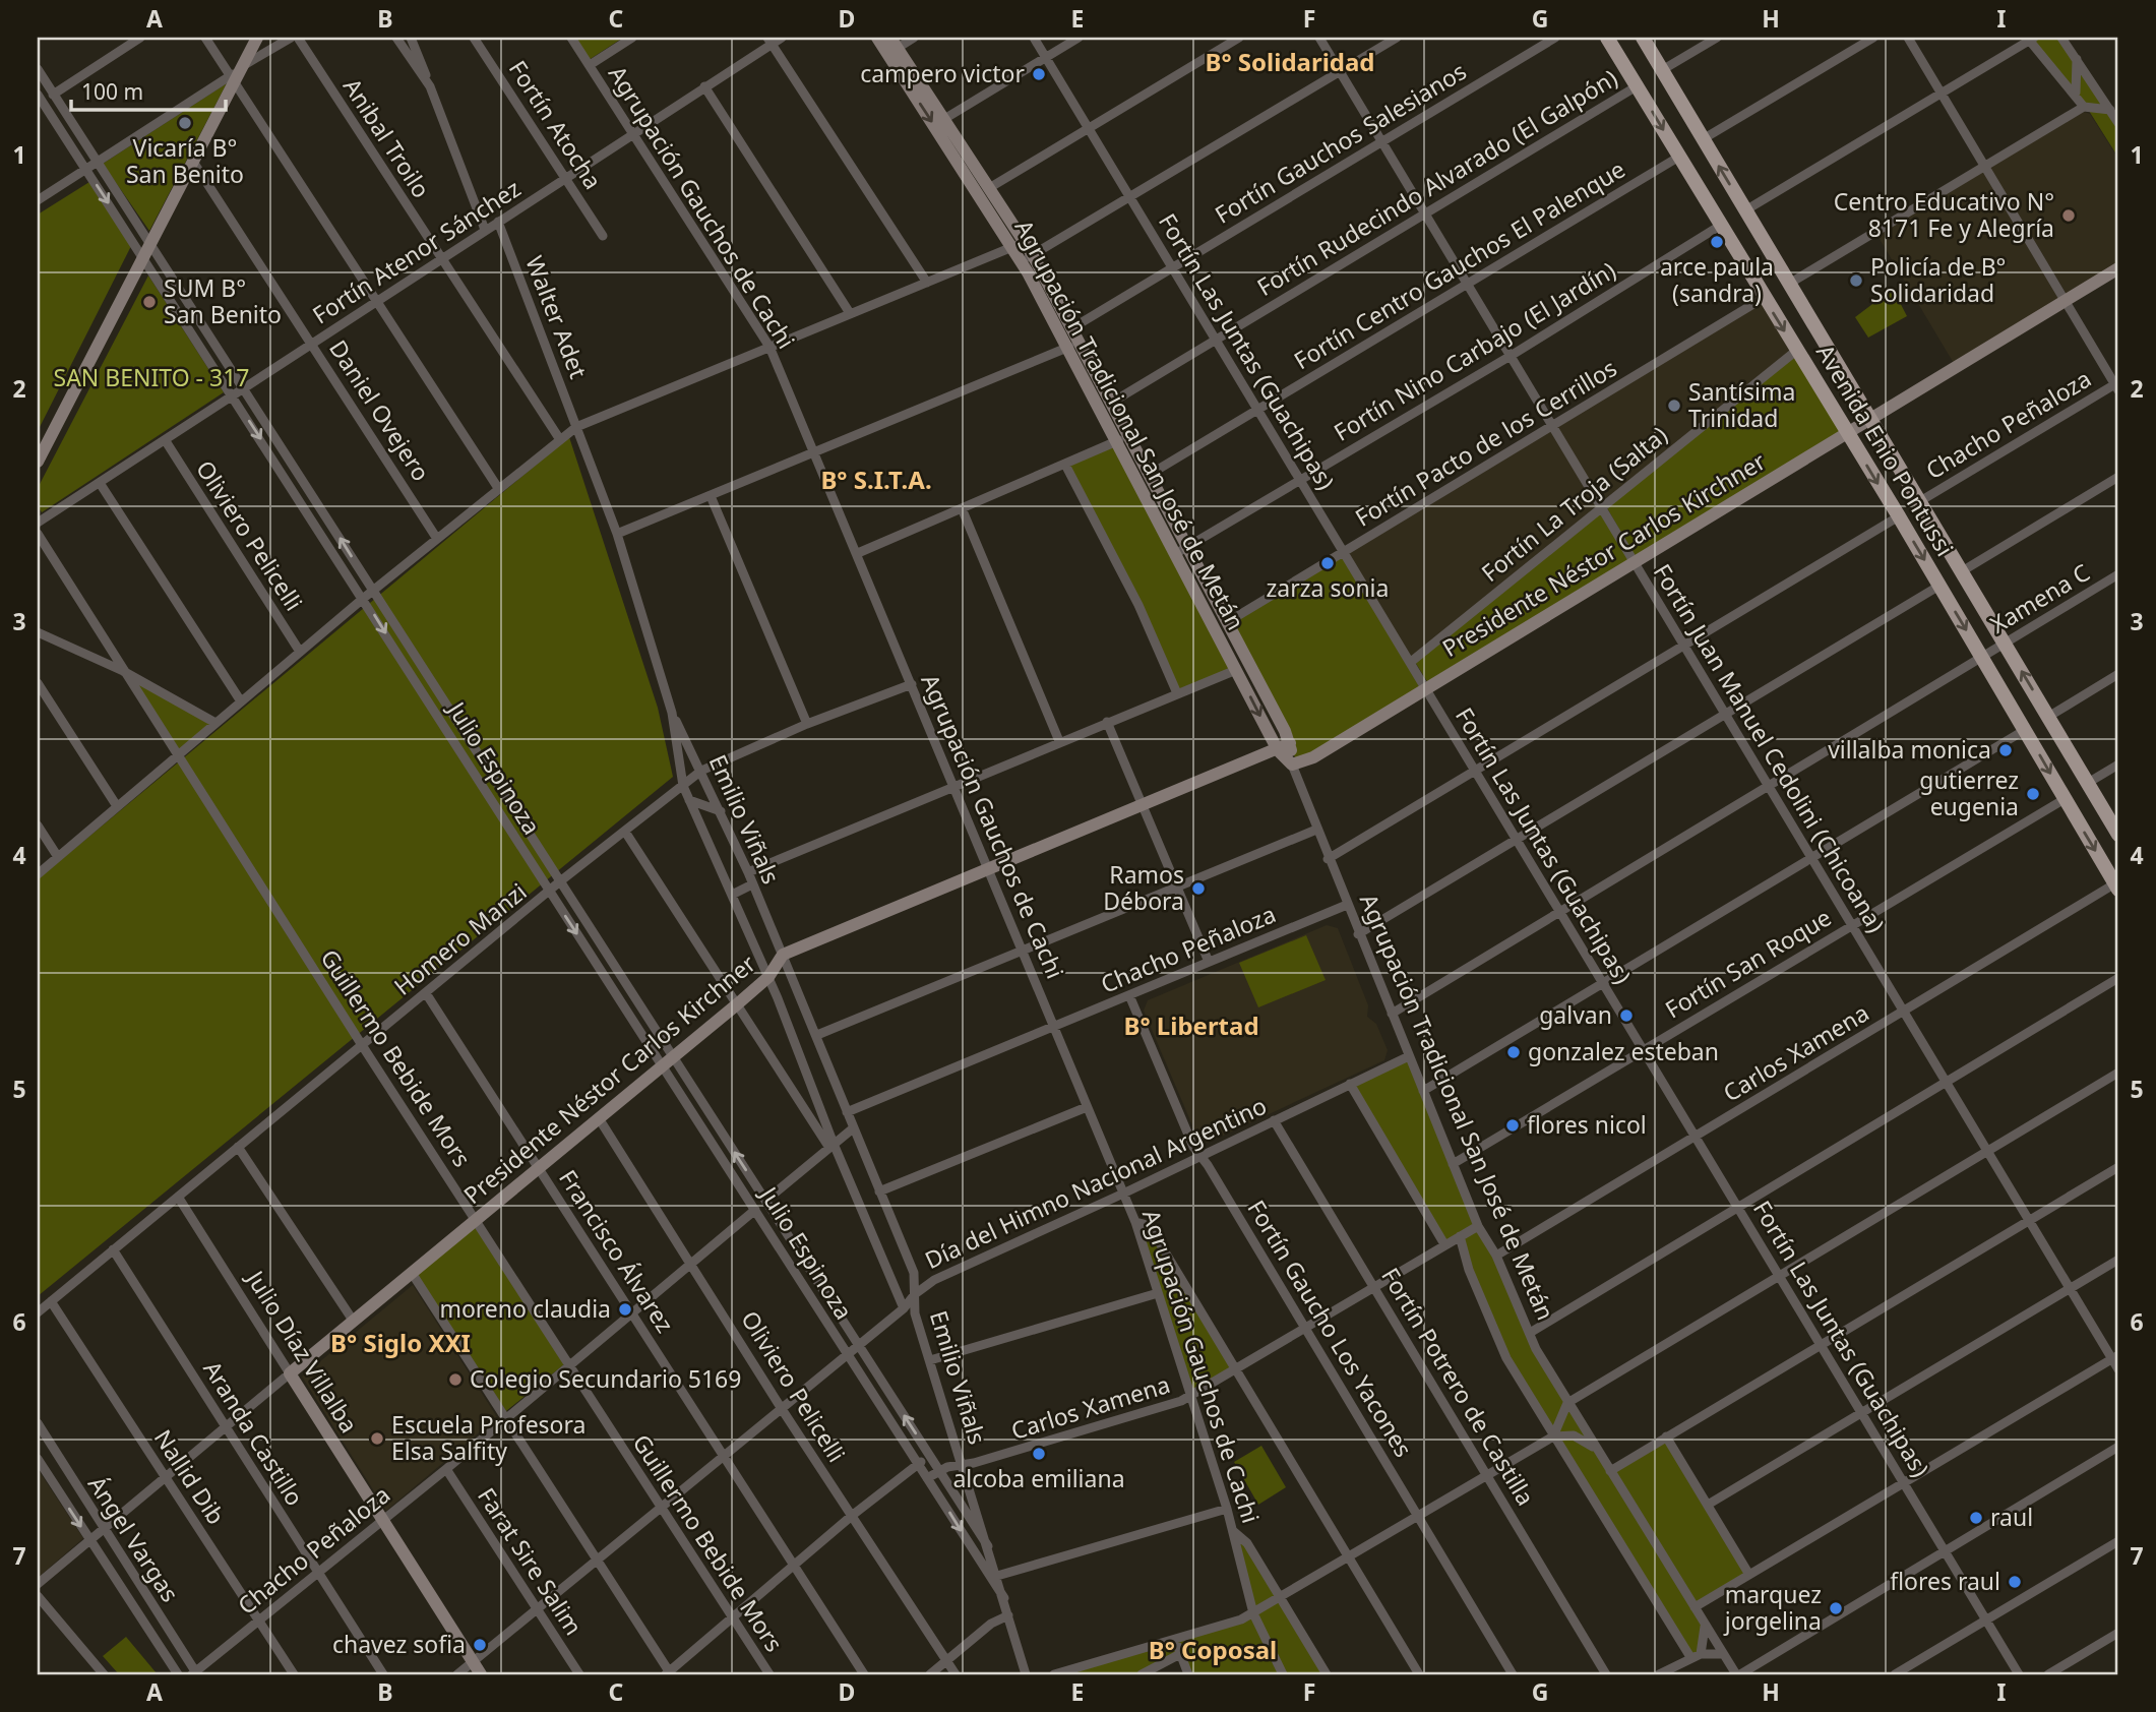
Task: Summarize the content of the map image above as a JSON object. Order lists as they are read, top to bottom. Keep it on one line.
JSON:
{"streets":{"main road":["Avenida Enio Pontussi"],"street":["Fortín Atocha","Anibal Troilo","Fortín Gauchos Salesianos","Fortín Rudecindo Alvarado (El Galpón)","Agrupación Gauchos de Cachi","Fortín Atenor Sánchez","Fortín Centro Gauchos El Palenque","Walter Adet","Fortín Las Juntas (Guachipas)","Fortín Nino Carbajo (El Jardín)","Daniel Ovejero","Agrupación Tradicional San José de Metán","Chacho Peñaloza","Fortín Pacto de los Cerrillos","Fortín La Troja (Salta)","Oliviero Pelicelli","Presidente Néstor Carlos Kirchner","Xamena C","Fortín Juan Manuel Cedolini (Chicoana)","Julio Espinoza","Emilio Viñals","Homero Manzi","Fortín San Roque","Carlos Xamena","Guillermo Bebide Mors","Día del Himno Nacional Argentino","Francisco Álvarez","Fortín Gaucho Los Yacones","Julio Díaz Villalba","Fortín Potrero de Castilla","Aranda Castillo","Nallid Dib","Ángel Vargas","Farat Sire Salim"]},"crossings":[["Fortín Atocha","Fortín Atenor Sánchez"],["Anibal Troilo","Fortín Atenor Sánchez"],["Fortín Gauchos Salesianos","Fortín Las Juntas (Guachipas)"],["Fortín Gauchos Salesianos","Agrupación Tradicional San José de Metán"],["Fortín Gauchos Salesianos","Fortín Juan Manuel Cedolini (Chicoana)"],["Fortín Rudecindo Alvarado (El Galpón)","Fortín Las Juntas (Guachipas)"],["Fortín Rudecindo Alvarado (El Galpón)","Agrupación Tradicional San José de Metán"],["Fortín Rudecindo Alvarado (El Galpón)","Avenida Enio Pontussi"],["Fortín Rudecindo Alvarado (El Galpón)","Fortín Juan Manuel Cedolini (Chicoana)"],["Agrupación Gauchos de Cachi","Fortín Atenor Sánchez"],["Agrupación Gauchos de Cachi","Chacho Peñaloza"],["Agrupación Gauchos de Cachi","Presidente Néstor Carlos Kirchner"],["Agrupación Gauchos de Cachi","Homero Manzi"],["Agrupación Gauchos de Cachi","Carlos Xamena"],["Agrupación Gauchos de Cachi","Día del Himno Nacional Argentino"],["Fortín Atenor Sánchez","Walter Adet"],["Fortín Atenor Sánchez","Daniel Ovejero"],["Fortín Atenor Sánchez","Oliviero Pelicelli"],["Fortín Atenor Sánchez","Julio Espinoza"],["Fortín Centro Gauchos El Palenque","Fortín Las Juntas (Guachipas)"],["Fortín Centro Gauchos El Palenque","Agrupación Tradicional San José de Metán"],["Fortín Centro Gauchos El Palenque","Avenida Enio Pontussi"],["Fortín Centro Gauchos El Palenque","Fortín Juan Manuel Cedolini (Chicoana)"],["Walter Adet","Emilio Viñals"],["Fortín Las Juntas (Guachipas)","Fortín Nino Carbajo (El Jardín)"],["Fortín Las Juntas (Guachipas)","Fortín Pacto de los Cerrillos"],["Fortín Las Juntas (Guachipas)","Fortín La Troja (Salta)"],["Fortín Las Juntas (Guachipas)","Presidente Néstor Carlos Kirchner"],["Fortín Las Juntas (Guachipas)","Xamena C"],["Fortín Las Juntas (Guachipas)","Fortín San Roque"],["Fortín Las Juntas (Guachipas)","Carlos Xamena"],["Fortín Nino Carbajo (El Jardín)","Agrupación Tradicional San José de Metán"],["Fortín Nino Carbajo (El Jardín)","Avenida Enio Pontussi"],["Fortín Nino Carbajo (El Jardín)","Fortín Juan Manuel Cedolini (Chicoana)"],["Agrupación Tradicional San José de Metán","Chacho Peñaloza"],["Agrupación Tradicional San José de Metán","Fortín Pacto de los Cerrillos"],["Agrupación Tradicional San José de Metán","Presidente Néstor Carlos Kirchner"],["Agrupación Tradicional San José de Metán","Xamena C"],["Agrupación Tradicional San José de Metán","Fortín San Roque"],["Agrupación Tradicional San José de Metán","Carlos Xamena"],["Agrupación Tradicional San José de Metán","Día del Himno Nacional Argentino"],["Chacho Peñaloza","Avenida Enio Pontussi"],["Chacho Peñaloza","Oliviero Pelicelli"],["Chacho Peñaloza","Julio Espinoza"],["Chacho Peñaloza","Emilio Viñals"],["Chacho Peñaloza","Guillermo Bebide Mors"],["Chacho Peñaloza","Francisco Álvarez"],["Chacho Peñaloza","Fortín Gaucho Los Yacones"],["Chacho Peñaloza","Julio Díaz Villalba"],["Chacho Peñaloza","Aranda Castillo"],["Chacho Peñaloza","Nallid Dib"],["Chacho Peñaloza","Ángel Vargas"],["Chacho Peñaloza","Farat Sire Salim"],["Fortín Pacto de los Cerrillos","Avenida Enio Pontussi"],["Fortín Pacto de los Cerrillos","Fortín Juan Manuel Cedolini (Chicoana)"],["Avenida Enio Pontussi","Fortín La Troja (Salta)"],["Avenida Enio Pontussi","Presidente Néstor Carlos Kirchner"],["Avenida Enio Pontussi","Xamena C"],["Avenida Enio Pontussi","Fortín San Roque"],["Avenida Enio Pontussi","Carlos Xamena"],["Fortín La Troja (Salta)","Fortín Juan Manuel Cedolini (Chicoana)"],["Oliviero Pelicelli","Presidente Néstor Carlos Kirchner"],["Oliviero Pelicelli","Día del Himno Nacional Argentino"],["Presidente Néstor Carlos Kirchner","Fortín Juan Manuel Cedolini (Chicoana)"],["Presidente Néstor Carlos Kirchner","Julio Espinoza"],["Presidente Néstor Carlos Kirchner","Emilio Viñals"],["Presidente Néstor Carlos Kirchner","Guillermo Bebide Mors"],["Presidente Néstor Carlos Kirchner","Francisco Álvarez"],["Presidente Néstor Carlos Kirchner","Julio Díaz Villalba"],["Presidente Néstor Carlos Kirchner","Aranda Castillo"],["Presidente Néstor Carlos Kirchner","Nallid Dib"],["Presidente Néstor Carlos Kirchner","Ángel Vargas"],["Xamena C","Fortín Juan Manuel Cedolini (Chicoana)"],["Fortín Juan Manuel Cedolini (Chicoana)","Fortín San Roque"],["Fortín Juan Manuel Cedolini (Chicoana)","Carlos Xamena"],["Julio Espinoza","Emilio Viñals"],["Julio Espinoza","Homero Manzi"],["Julio Espinoza","Carlos Xamena"],["Julio Espinoza","Día del Himno Nacional Argentino"],["Emilio Viñals","Homero Manzi"],["Emilio Viñals","Carlos Xamena"],["Emilio Viñals","Día del Himno Nacional Argentino"],["Homero Manzi","Guillermo Bebide Mors"],["Homero Manzi","Francisco Álvarez"],["Homero Manzi","Julio Díaz Villalba"],["Homero Manzi","Aranda Castillo"],["Homero Manzi","Nallid Dib"],["Carlos Xamena","Fortín Gaucho Los Yacones"],["Carlos Xamena","Fortín Potrero de Castilla"],["Guillermo Bebide Mors","Día del Himno Nacional Argentino"],["Día del Himno Nacional Argentino","Francisco Álvarez"],["Día del Himno Nacional Argentino","Fortín Gaucho Los Yacones"],["Día del Himno Nacional Argentino","Julio Díaz Villalba"],["Día del Himno Nacional Argentino","Fortín Potrero de Castilla"],["Día del Himno Nacional Argentino","Farat Sire Salim"]],"districts":["B° Solidaridad","B° S.I.T.A.","B° Libertad","B° Siglo XXI","B° Coposal"],"parks":["SAN BENITO - 317"],"places":["campero victor","Vicaría B° San Benito","Centro Educativo N° 8171 Fe y Alegría","arce paula (sandra)","Policía de B° Solidaridad","SUM B° San Benito","Santísima Trinidad","zarza sonia","villalba monica","gutierrez eugenia","Ramos Débora","galvan","gonzalez esteban","flores nicol","moreno claudia","Colegio Secundario 5169","Escuela Profesora Elsa Salfity","alcoba emiliana","raul","flores raul","marquez jorgelina","chavez sofia"],"scale_bar":"100 m","grid":{"columns":["A","B","C","D","E","F","G","H","I"],"rows":["1","2","3","4","5","6","7"]}}
